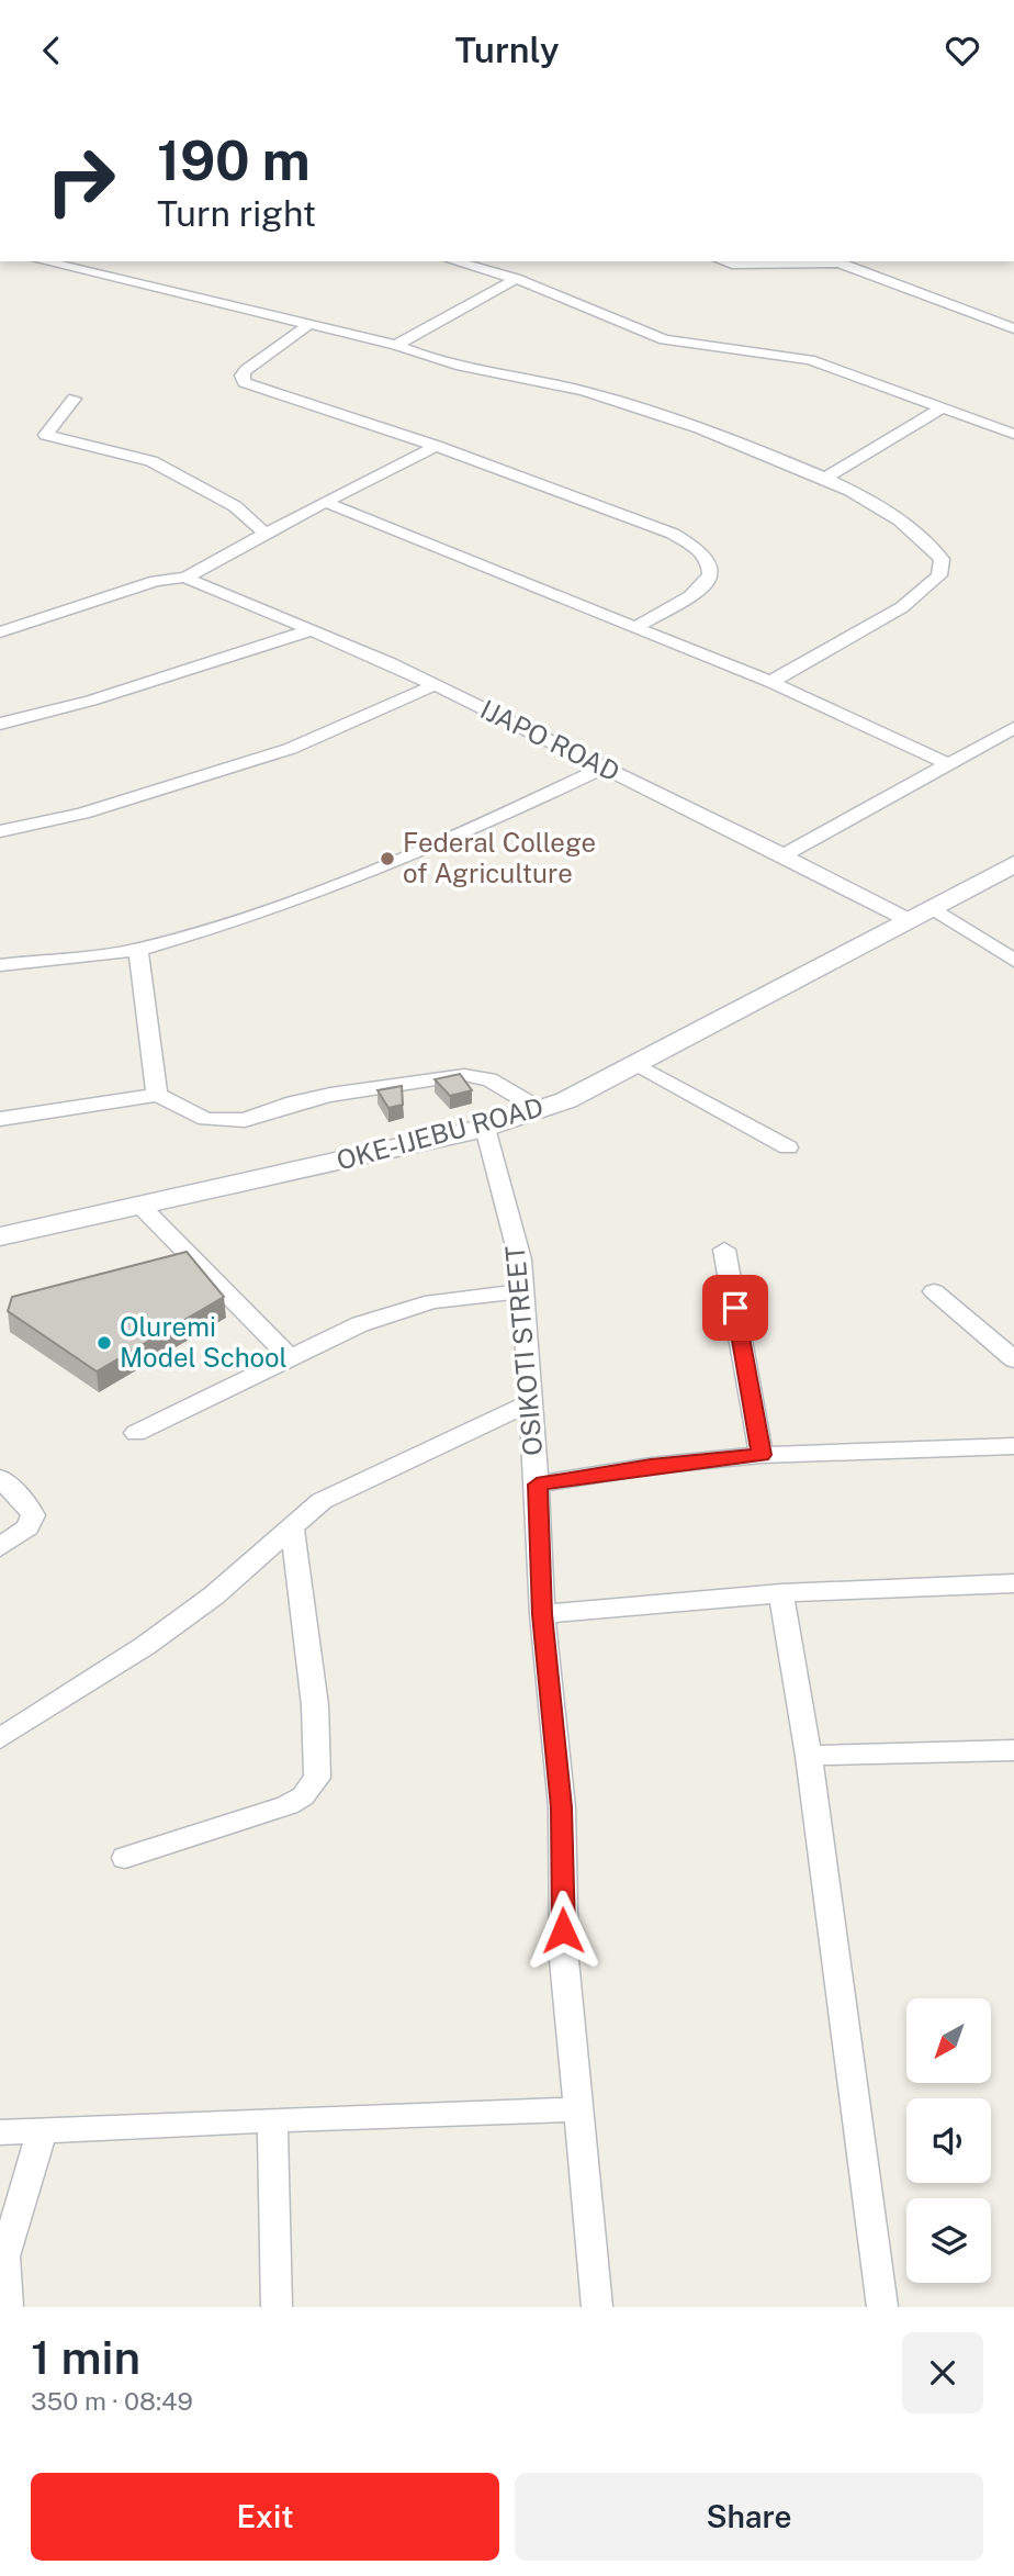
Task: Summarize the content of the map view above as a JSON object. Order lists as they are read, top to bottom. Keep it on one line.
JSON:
{"streets":{"main road":["OKE-IJEBU ROAD"],"street":["IJAPO ROAD","OSIKOTI STREET"]},"crossings":[["IJAPO ROAD","OKE-IJEBU ROAD"],["OKE-IJEBU ROAD","OSIKOTI STREET"]],"places":["Federal College of Agriculture","Oluremi Model School"],"north":"bottom left","page":{"header":"Turnly","turn":["190 m","Turn right"],"heading":["1 min","350 m · 08:49"],"buttons":["Exit","Share"]}}
